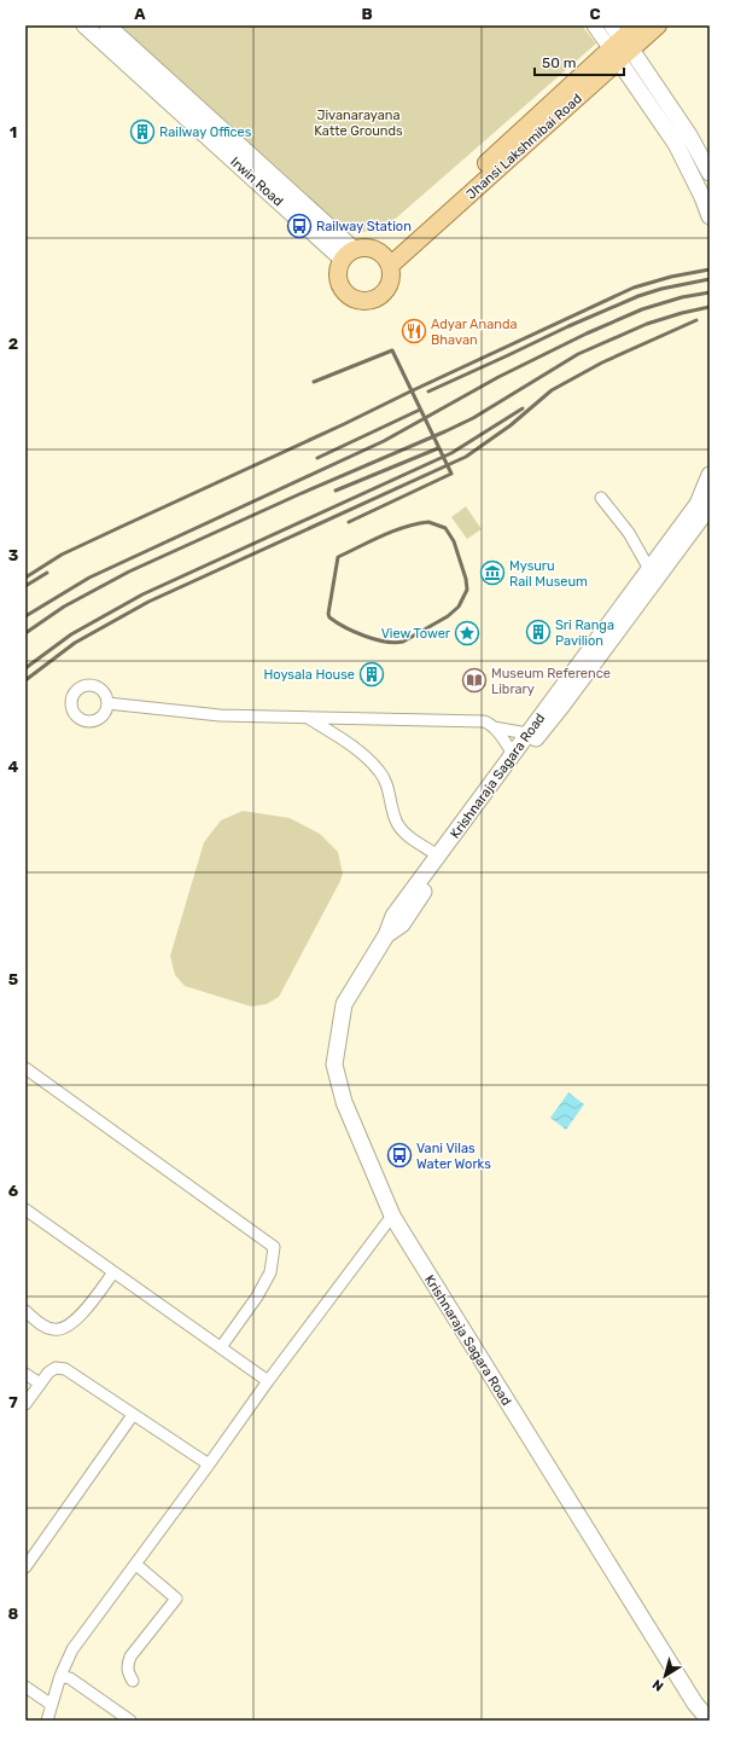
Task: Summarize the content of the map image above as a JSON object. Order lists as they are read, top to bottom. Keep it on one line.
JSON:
{"streets":{"main road":["Jhansi Lakshmibai Road","Irwin Road","Krishnaraja Sagara Road"]},"crossings":[["Jhansi Lakshmibai Road","Irwin Road"]],"parks":["Jivanarayana Katte Grounds"],"places":{"building":["Railway Offices","Sri Ranga Pavilion","Hoysala House"],"bus stop":["Railway Station","Vani Vilas Water Works"],"restaurant":["Adyar Ananda Bhavan"],"museum":["Mysuru Rail Museum"],"place":["View Tower"],"library":["Museum Reference Library"]},"scale_bar":"50 m","north":"bottom left","grid":{"columns":["A","B","C"],"rows":["1","2","3","4","5","6","7","8"]}}
